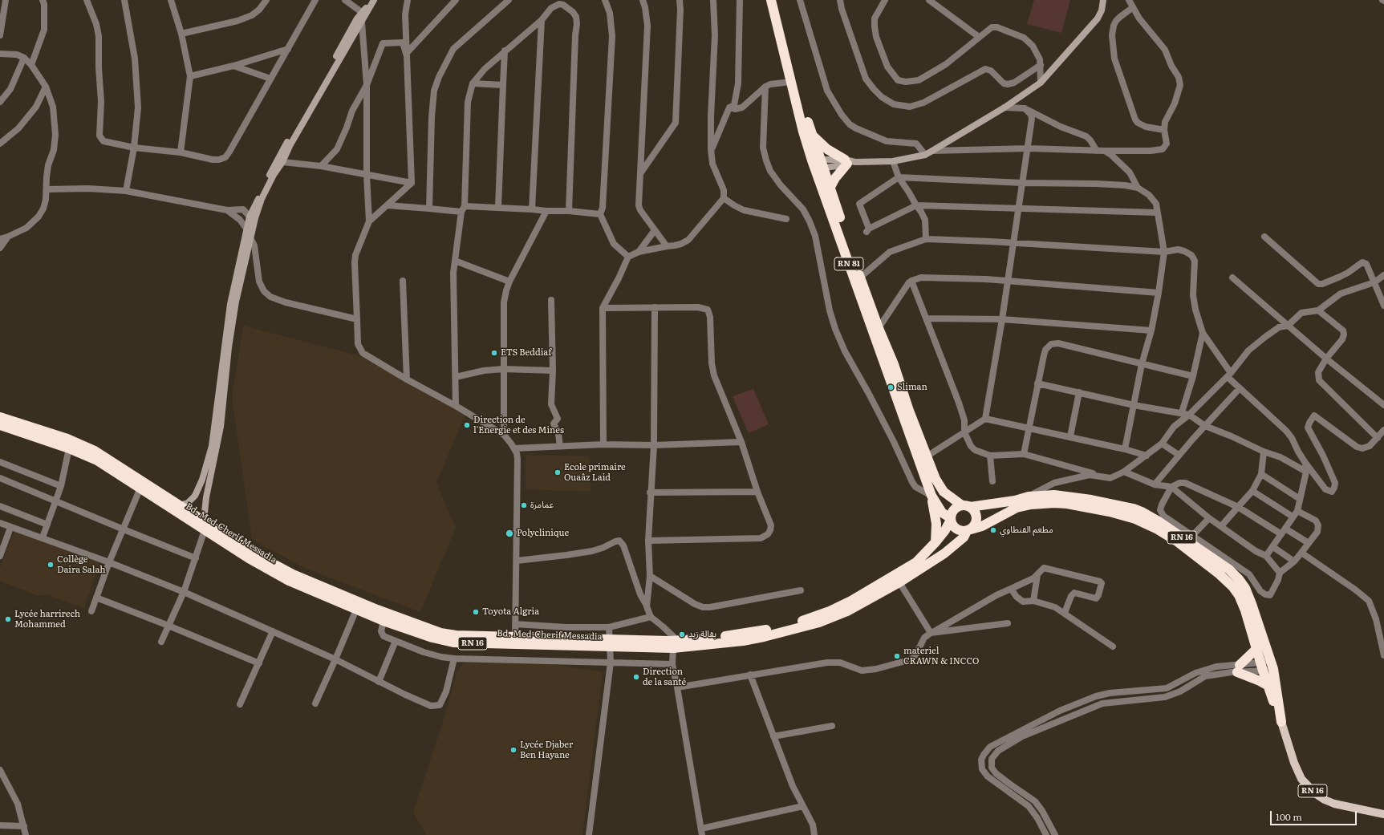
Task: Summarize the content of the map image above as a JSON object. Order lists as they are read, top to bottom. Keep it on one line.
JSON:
{"streets":{"highway":["RN 81","Bd. Med-Cherif Messadia","RN 16"]},"crossings":[["RN 81","Bd. Med-Cherif Messadia"],["RN 81","RN 16"],["Bd. Med-Cherif Messadia","RN 16"]],"places":["ETS Beddiaf","Sliman","Direction de l'Energie et des Mines","Ecole primaire Ouaâz Laid","عمامرة","مطعم القنطاوي","Polyclinique","Collège Daira Salah","Toyota Algria","Lycée harrirech Mohammed","بقالة زيد","materiel CRAWN & INCCO","Direction de la santé","Lycée Djaber Ben Hayane"],"scale_bar":"100 m"}
